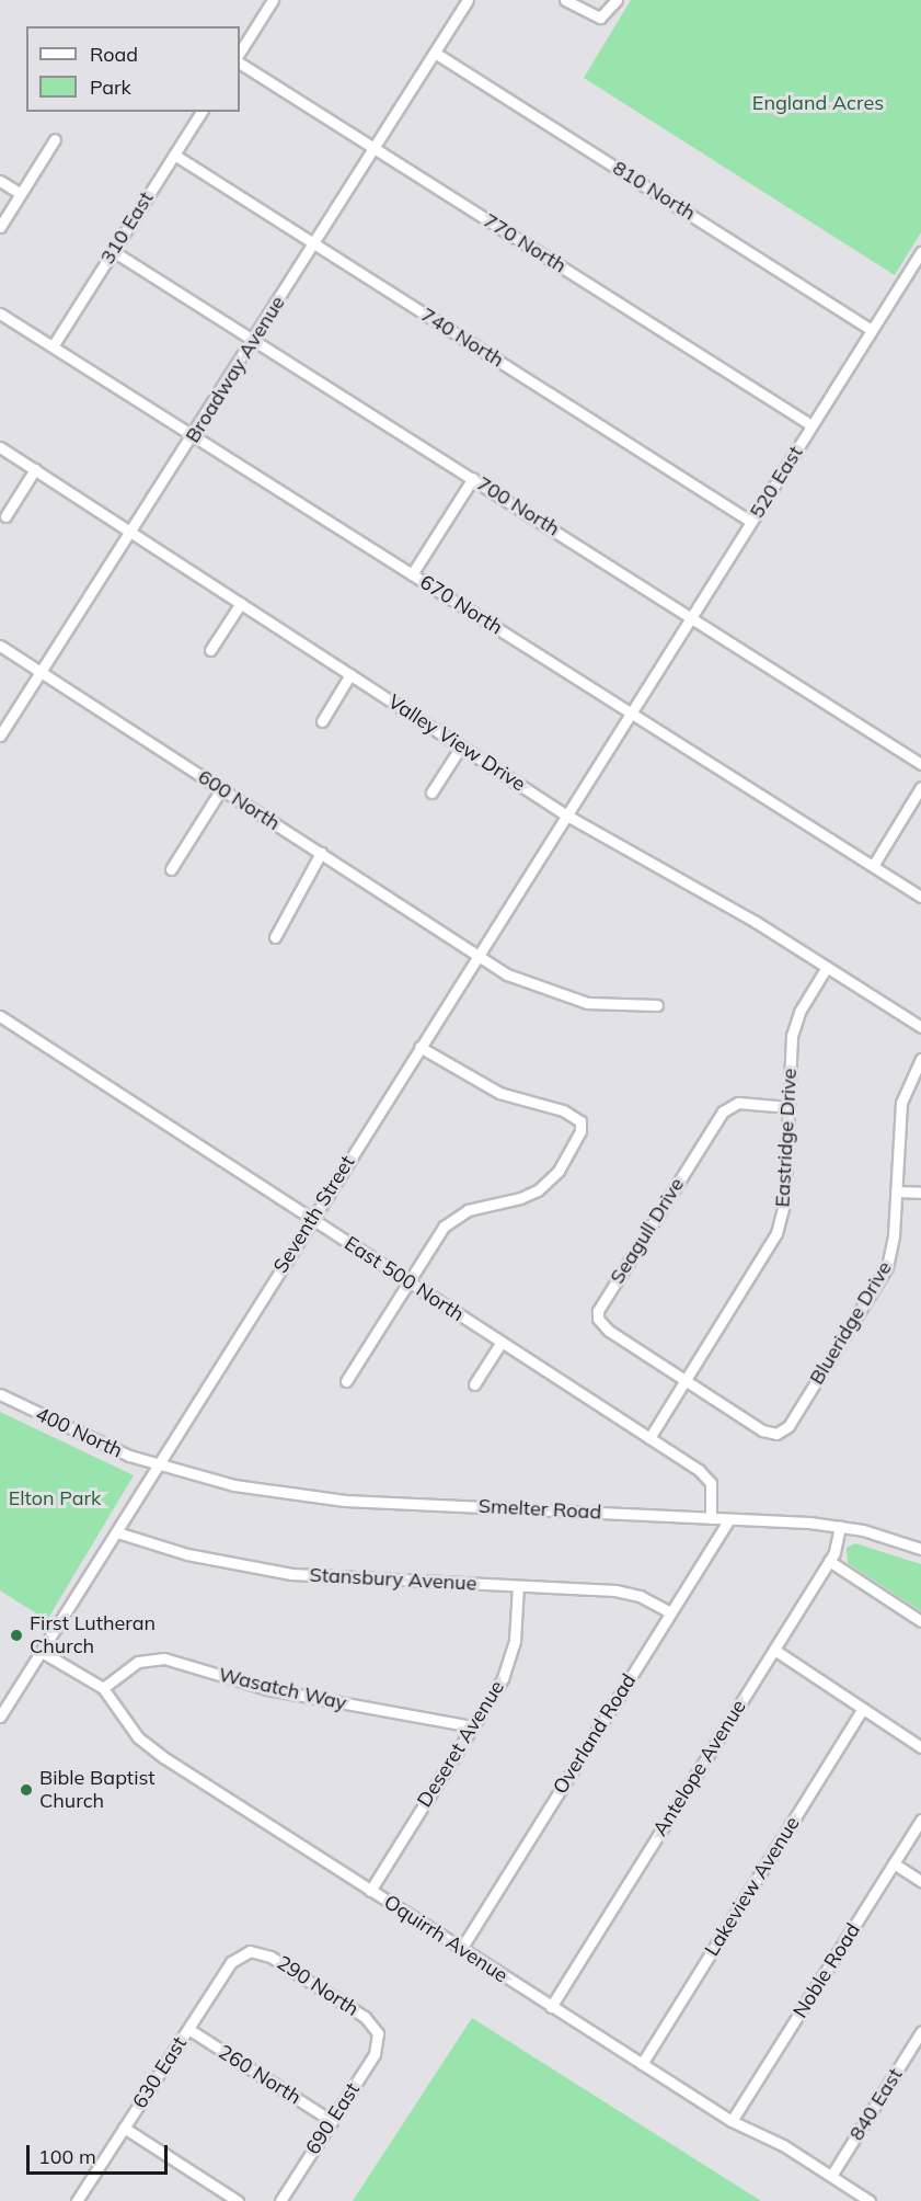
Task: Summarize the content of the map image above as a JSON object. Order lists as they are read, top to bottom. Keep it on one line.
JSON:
{"streets":{"street":["810 North","310 East","770 North","740 North","Broadway Avenue","520 East","700 North","670 North","Valley View Drive","600 North","Eastridge Drive","Seventh Street","Seagull Drive","East 500 North","Blueridge Drive","400 North","Smelter Road","Stansbury Avenue","Wasatch Way","Overland Road","Deseret Avenue","Antelope Avenue","Lakeview Avenue","Oquirrh Avenue","Noble Road","290 North","630 East","260 North","840 East","690 East"]},"crossings":[["810 North","Broadway Avenue"],["810 North","520 East"],["310 East","740 North"],["310 East","700 North"],["310 East","670 North"],["770 North","Broadway Avenue"],["770 North","520 East"],["740 North","Broadway Avenue"],["740 North","520 East"],["Broadway Avenue","700 North"],["Broadway Avenue","670 North"],["Broadway Avenue","Valley View Drive"],["Broadway Avenue","600 North"],["520 East","700 North"],["520 East","670 North"],["520 East","Seventh Street"],["670 North","Seventh Street"],["Valley View Drive","Eastridge Drive"],["Valley View Drive","Seventh Street"],["600 North","Seventh Street"],["Eastridge Drive","Seagull Drive"],["Eastridge Drive","East 500 North"],["Eastridge Drive","Blueridge Drive"],["Seventh Street","East 500 North"],["Seventh Street","400 North"],["Seventh Street","Smelter Road"],["Seventh Street","Stansbury Avenue"],["Seventh Street","Oquirrh Avenue"],["Seagull Drive","Blueridge Drive"],["East 500 North","Smelter Road"],["400 North","Smelter Road"],["Smelter Road","Overland Road"],["Smelter Road","Antelope Avenue"],["Stansbury Avenue","Overland Road"],["Stansbury Avenue","Deseret Avenue"],["Wasatch Way","Deseret Avenue"],["Wasatch Way","Oquirrh Avenue"],["Overland Road","Oquirrh Avenue"],["Deseret Avenue","Oquirrh Avenue"],["Antelope Avenue","Oquirrh Avenue"],["Lakeview Avenue","Oquirrh Avenue"],["Oquirrh Avenue","Noble Road"],["Oquirrh Avenue","840 East"],["290 North","630 East"],["290 North","690 East"],["630 East","260 North"],["260 North","690 East"]],"parks":["England Acres","Elton Park"],"places":["First Lutheran Church","Bible Baptist Church"],"legend":["Road","Park"],"scale_bar":"100 m"}
